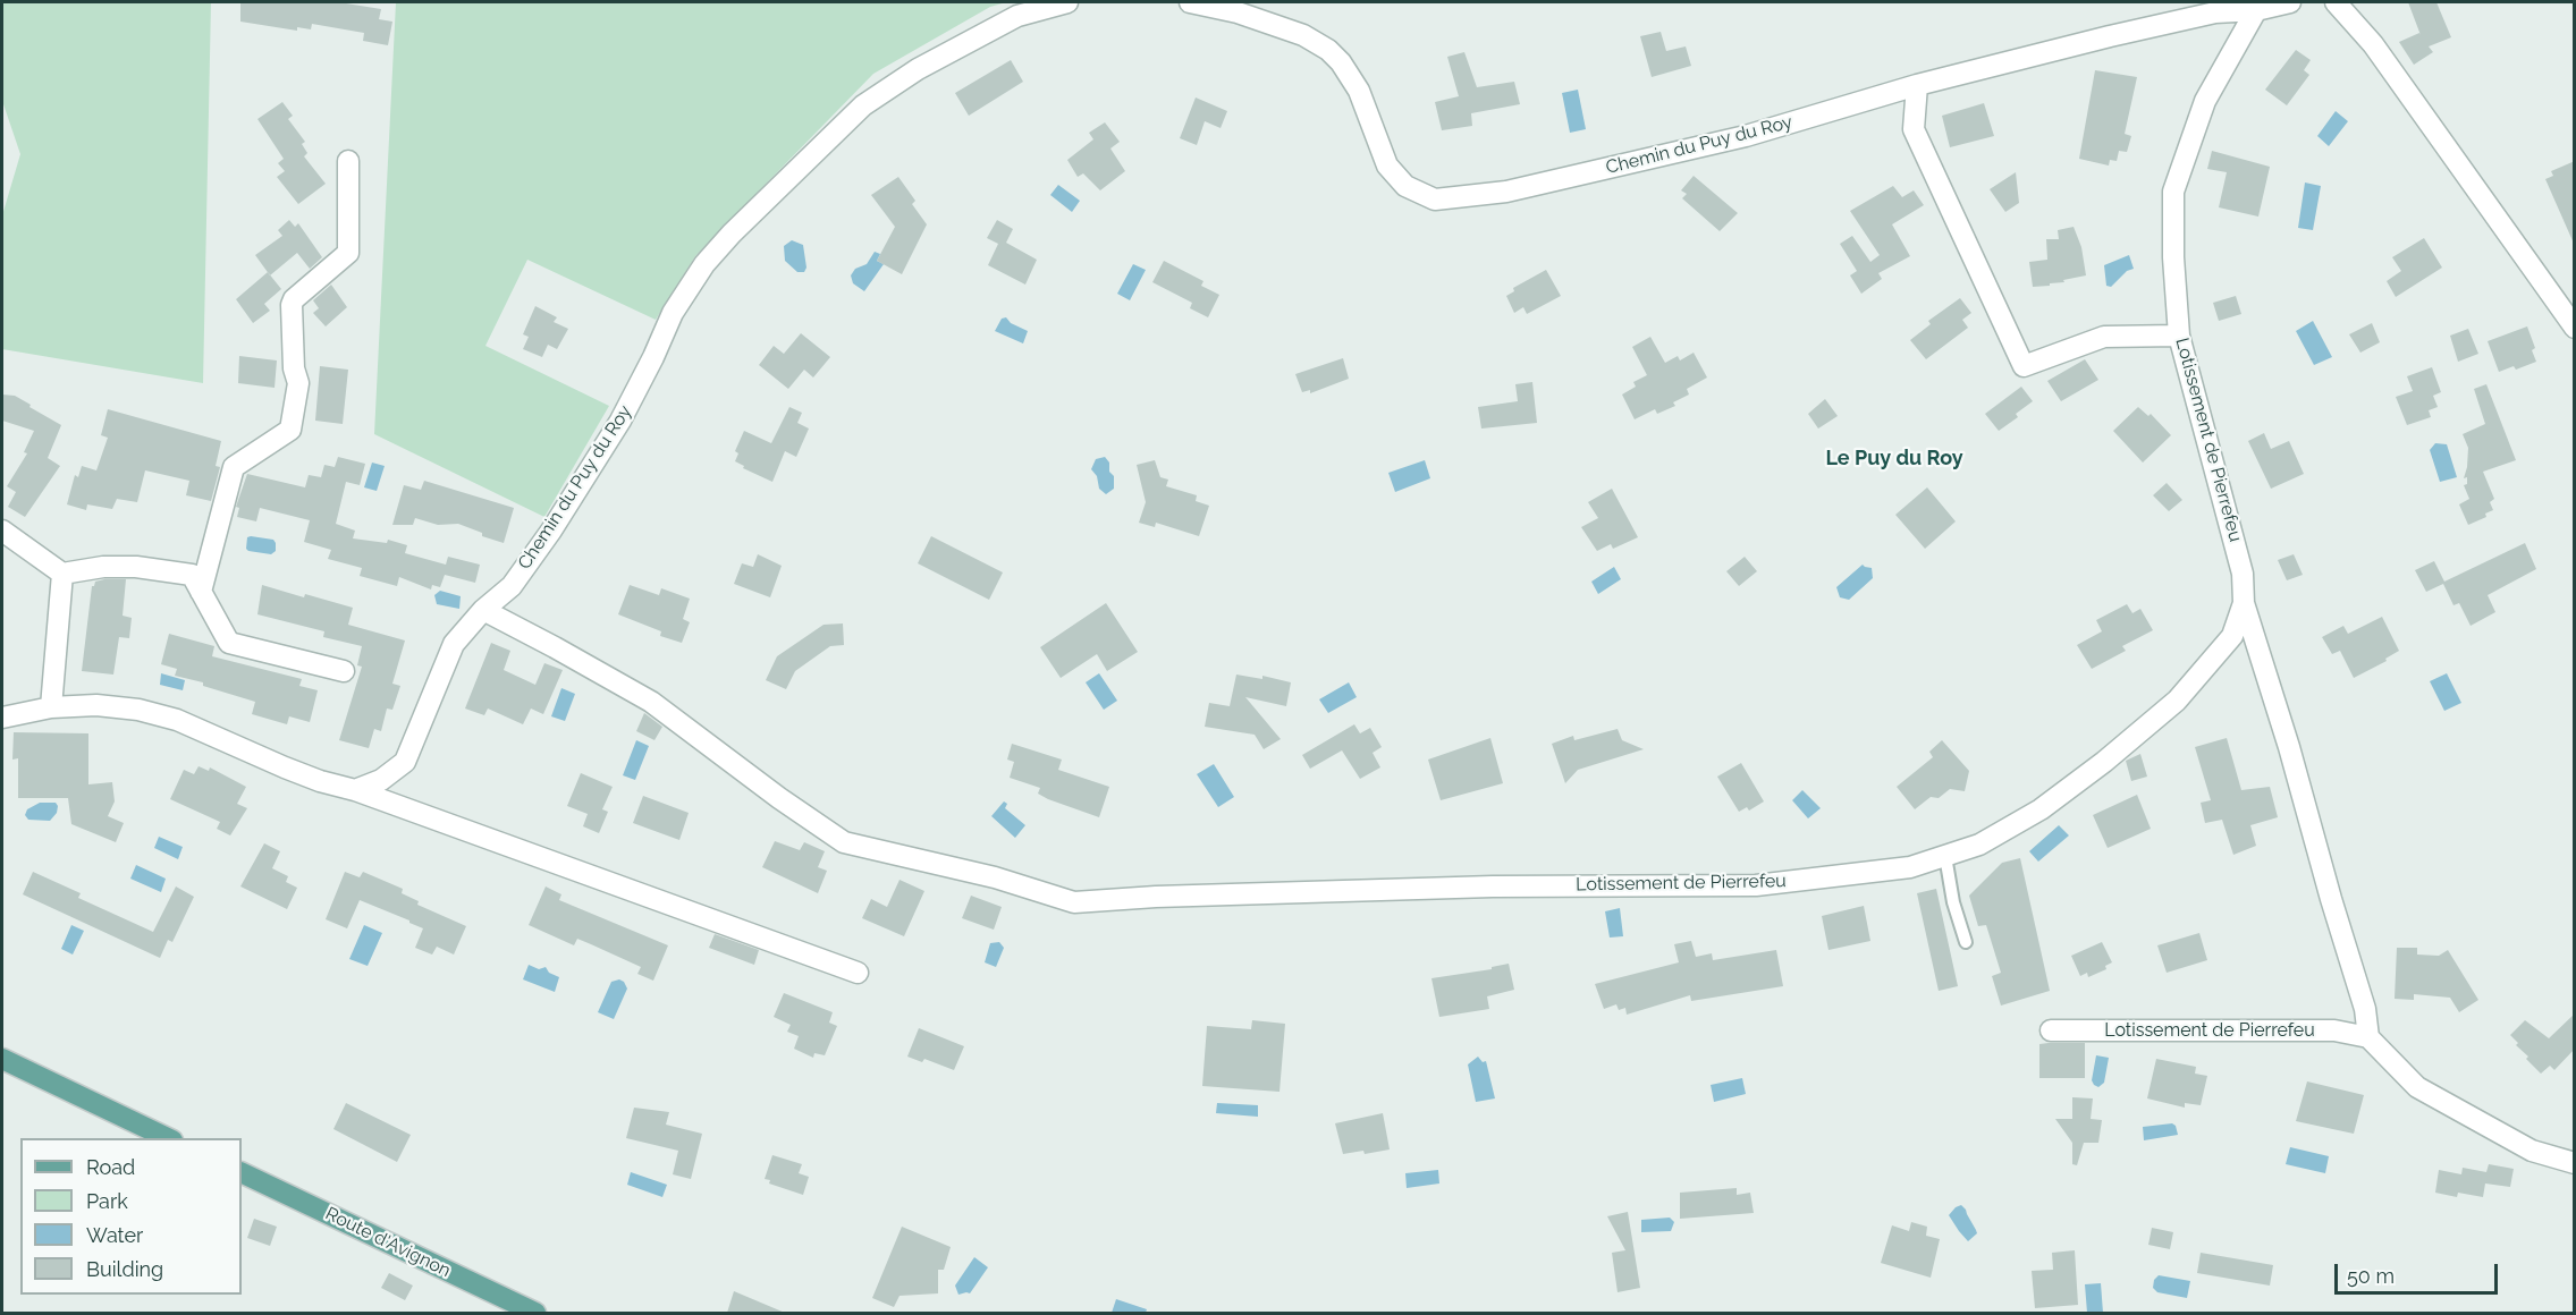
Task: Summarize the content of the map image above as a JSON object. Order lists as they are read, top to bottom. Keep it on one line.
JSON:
{"streets":{"main road":["Route d'Avignon"],"street":["Chemin du Puy du Roy","Lotissement de Pierrefeu"]},"crossings":[["Chemin du Puy du Roy","Lotissement de Pierrefeu"]],"districts":["Le Puy du Roy"],"legend":["Road","Park","Water","Building"],"scale_bar":"50 m"}
